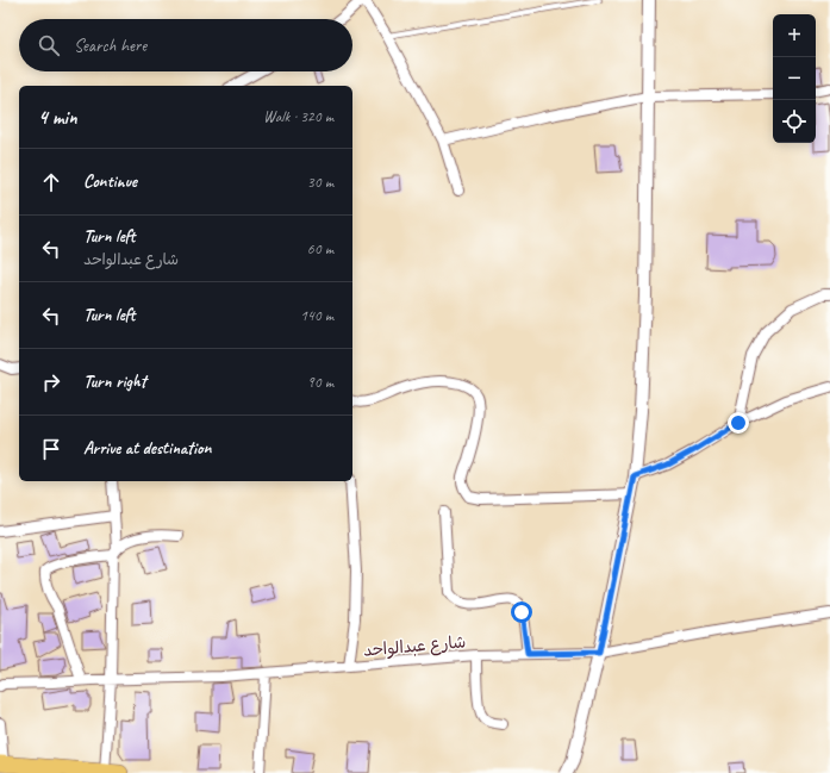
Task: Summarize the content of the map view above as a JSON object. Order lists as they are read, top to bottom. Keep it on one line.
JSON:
{"streets":{"street":["شارع عبدالواحد"]},"page":{"map_buttons":["+","−"],"search":"Search here","heading":["4 min","Walk · 320 m"],"list":[["Continue","30 m"],["Turn left","شارع عبدالواحد","60 m"],["Turn left","140 m"],["Turn right","90 m"],"Arrive at destination"]}}
